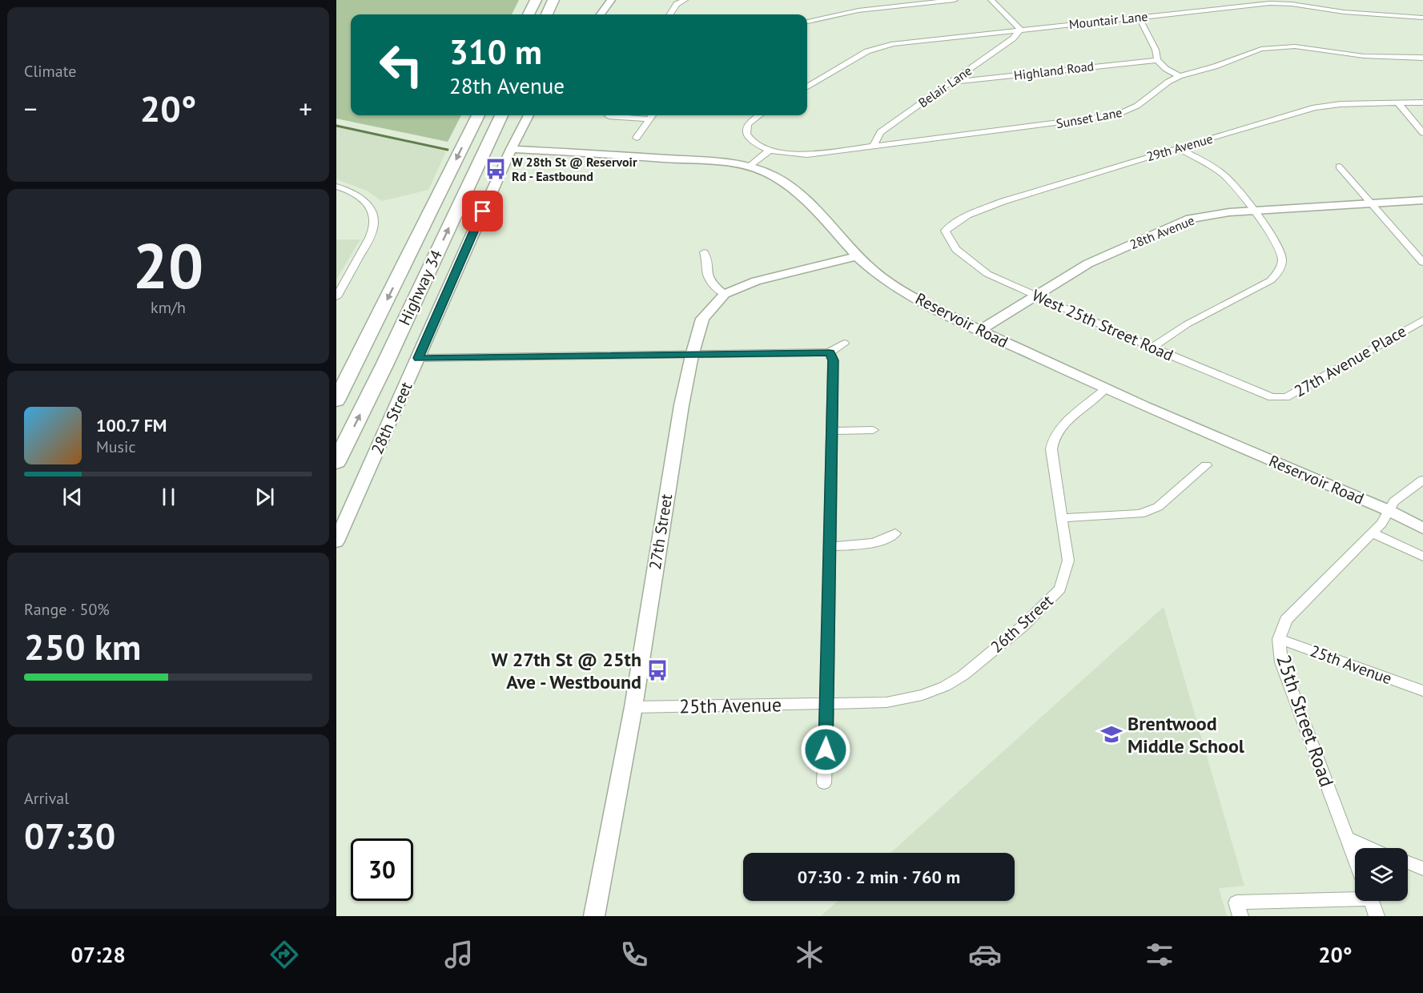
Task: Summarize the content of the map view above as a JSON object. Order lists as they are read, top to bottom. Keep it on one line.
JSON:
{"streets":{"highway":["Highway 34"],"street":["Mountair Lane","Highland Road","Belair Lane","Sunset Lane","29th Avenue","28th Avenue","Reservoir Road","West 25th Street Road","27th Avenue Place","28th Street","27th Street","26th Street","25th Avenue","25th Street Road"]},"crossings":[["Mountair Lane","Belair Lane"],["Highland Road","Belair Lane"],["Belair Lane","Sunset Lane"],["29th Avenue","West 25th Street Road"],["28th Avenue","Reservoir Road"],["28th Avenue","West 25th Street Road"],["Reservoir Road","28th Street"],["Reservoir Road","27th Street"],["Reservoir Road","26th Street"],["Reservoir Road","25th Street Road"],["West 25th Street Road","27th Avenue Place"],["27th Street","25th Avenue"],["26th Street","25th Avenue"],["25th Avenue","25th Street Road"]],"places":{"bus stop":["W 28th St @ Reservoir Rd - Eastbound","W 27th St @ 25th Ave - Westbound"],"school or university":["Brentwood Middle School"]},"page":{"tile":["Climate",["20","km/h"],["Range · 50%","250 km"],["Arrival","07:30"]],"turn":["310 m","28th Avenue"],"heat":["−","20°","+"],"song":["100.7 FM","Music"],"limit":"30","trip":"07:30 · 2 min · 760 m","tabs":["07:28","20°"]}}
